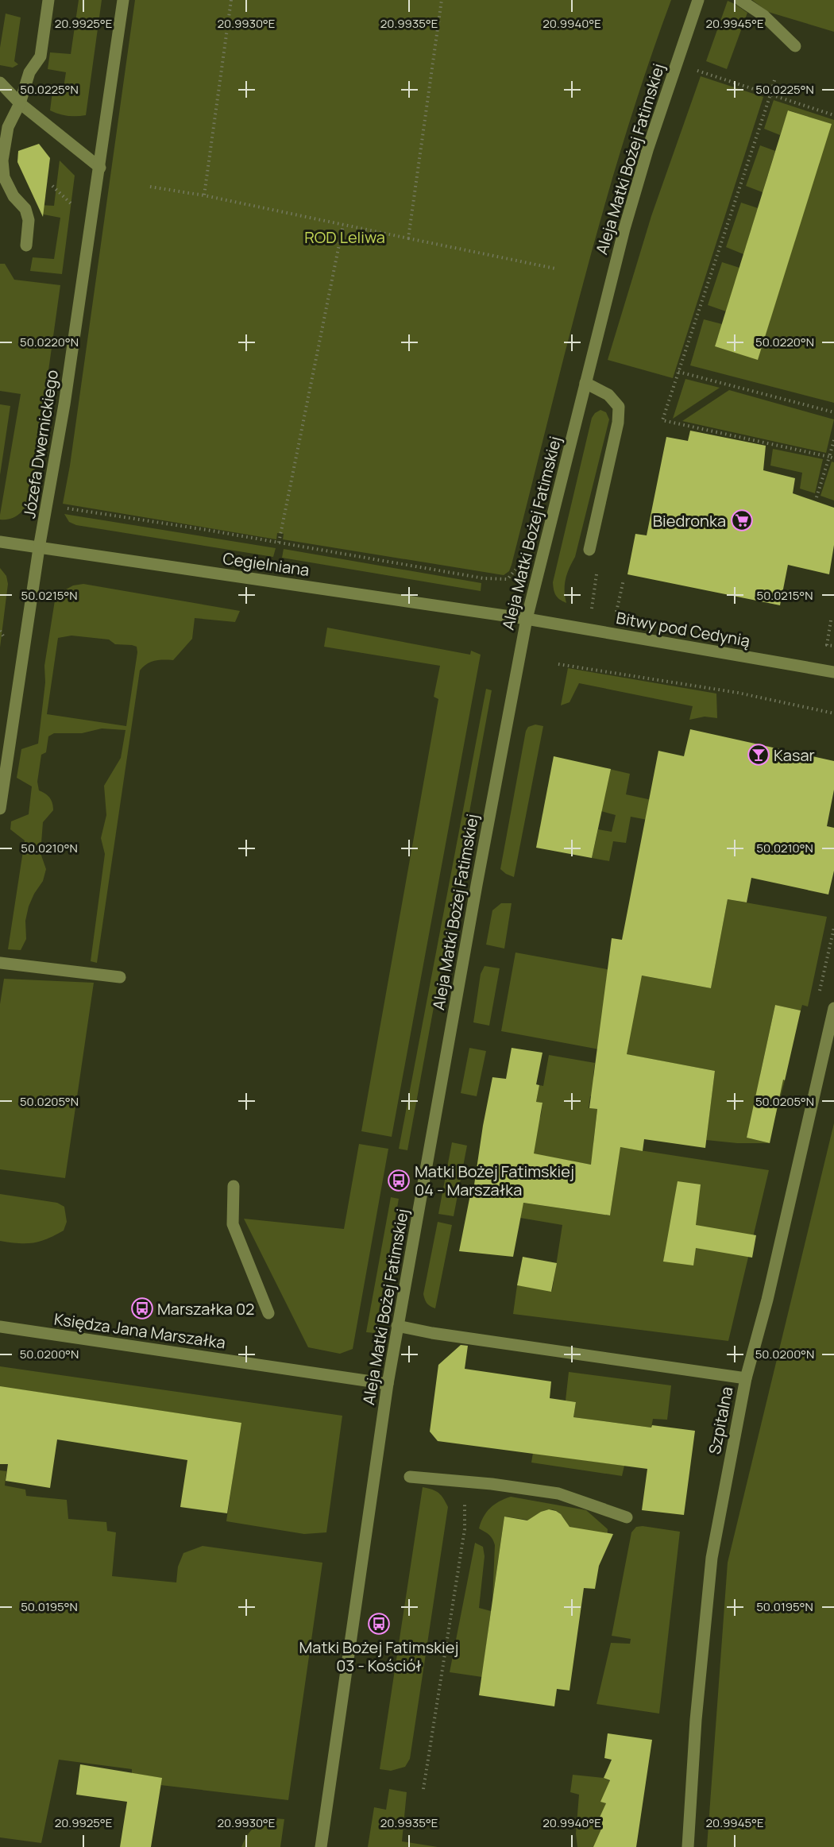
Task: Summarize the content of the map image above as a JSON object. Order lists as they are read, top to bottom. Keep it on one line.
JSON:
{"streets":{"street":["Aleja Matki Bożej Fatimskiej","Józefa Dwernickiego","Cegielniana","Bitwy pod Cedynią","Księdza Jana Marszałka","Szpitalna"]},"crossings":[["Aleja Matki Bożej Fatimskiej","Cegielniana"],["Aleja Matki Bożej Fatimskiej","Bitwy pod Cedynią"],["Aleja Matki Bożej Fatimskiej","Księdza Jana Marszałka"],["Józefa Dwernickiego","Cegielniana"],["Cegielniana","Bitwy pod Cedynią"]],"parks":["ROD Leliwa"],"places":{"supermarket":["Biedronka"],"bar":["Kasar"],"bus stop":["Matki Bożej Fatimskiej 04 - Marszałka","Marszałka 02","Matki Bożej Fatimskiej 03 - Kościół"]},"coordinates":["20.9925°E","20.9930°E","20.9935°E","20.9940°E","20.9945°E","50.0225°N","50.0220°N","50.0215°N","50.0210°N","50.0205°N","50.0200°N","50.0195°N"]}
